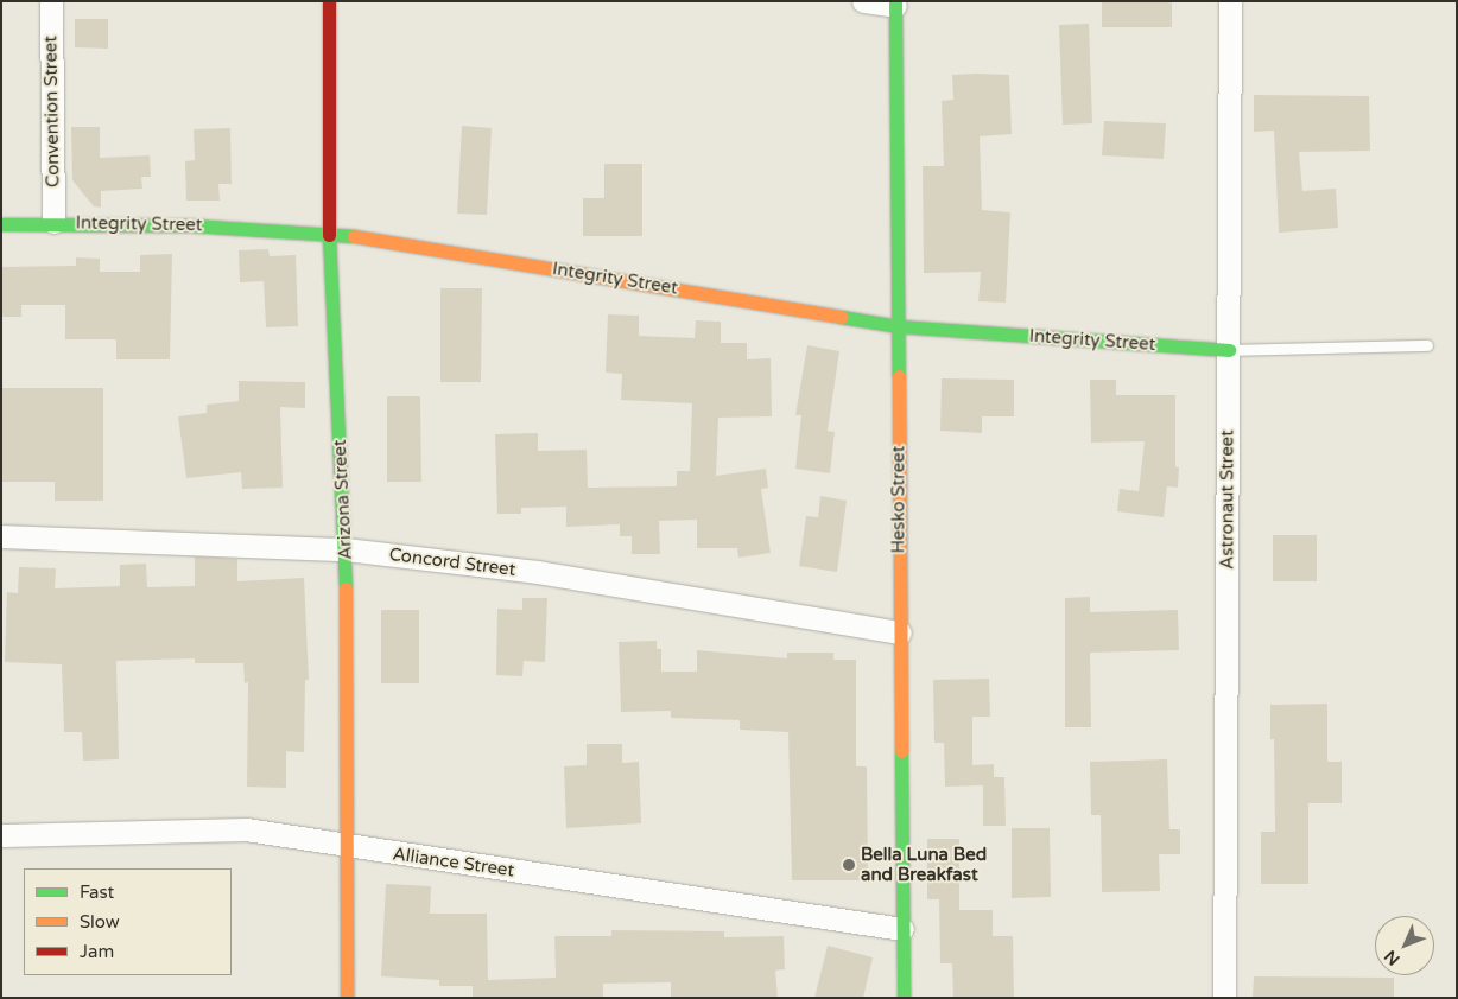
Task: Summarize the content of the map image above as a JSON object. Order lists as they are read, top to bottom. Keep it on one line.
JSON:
{"streets":{"street":["Convention Street","Integrity Street","Arizona Street","Hesko Street","Astronaut Street","Concord Street","Alliance Street"]},"crossings":[["Convention Street","Integrity Street"],["Integrity Street","Arizona Street"],["Integrity Street","Hesko Street"],["Integrity Street","Astronaut Street"],["Arizona Street","Concord Street"],["Arizona Street","Alliance Street"],["Hesko Street","Concord Street"],["Hesko Street","Alliance Street"]],"places":["Bella Luna Bed and Breakfast"],"legend":["Fast","Slow","Jam"],"north":"bottom left"}
